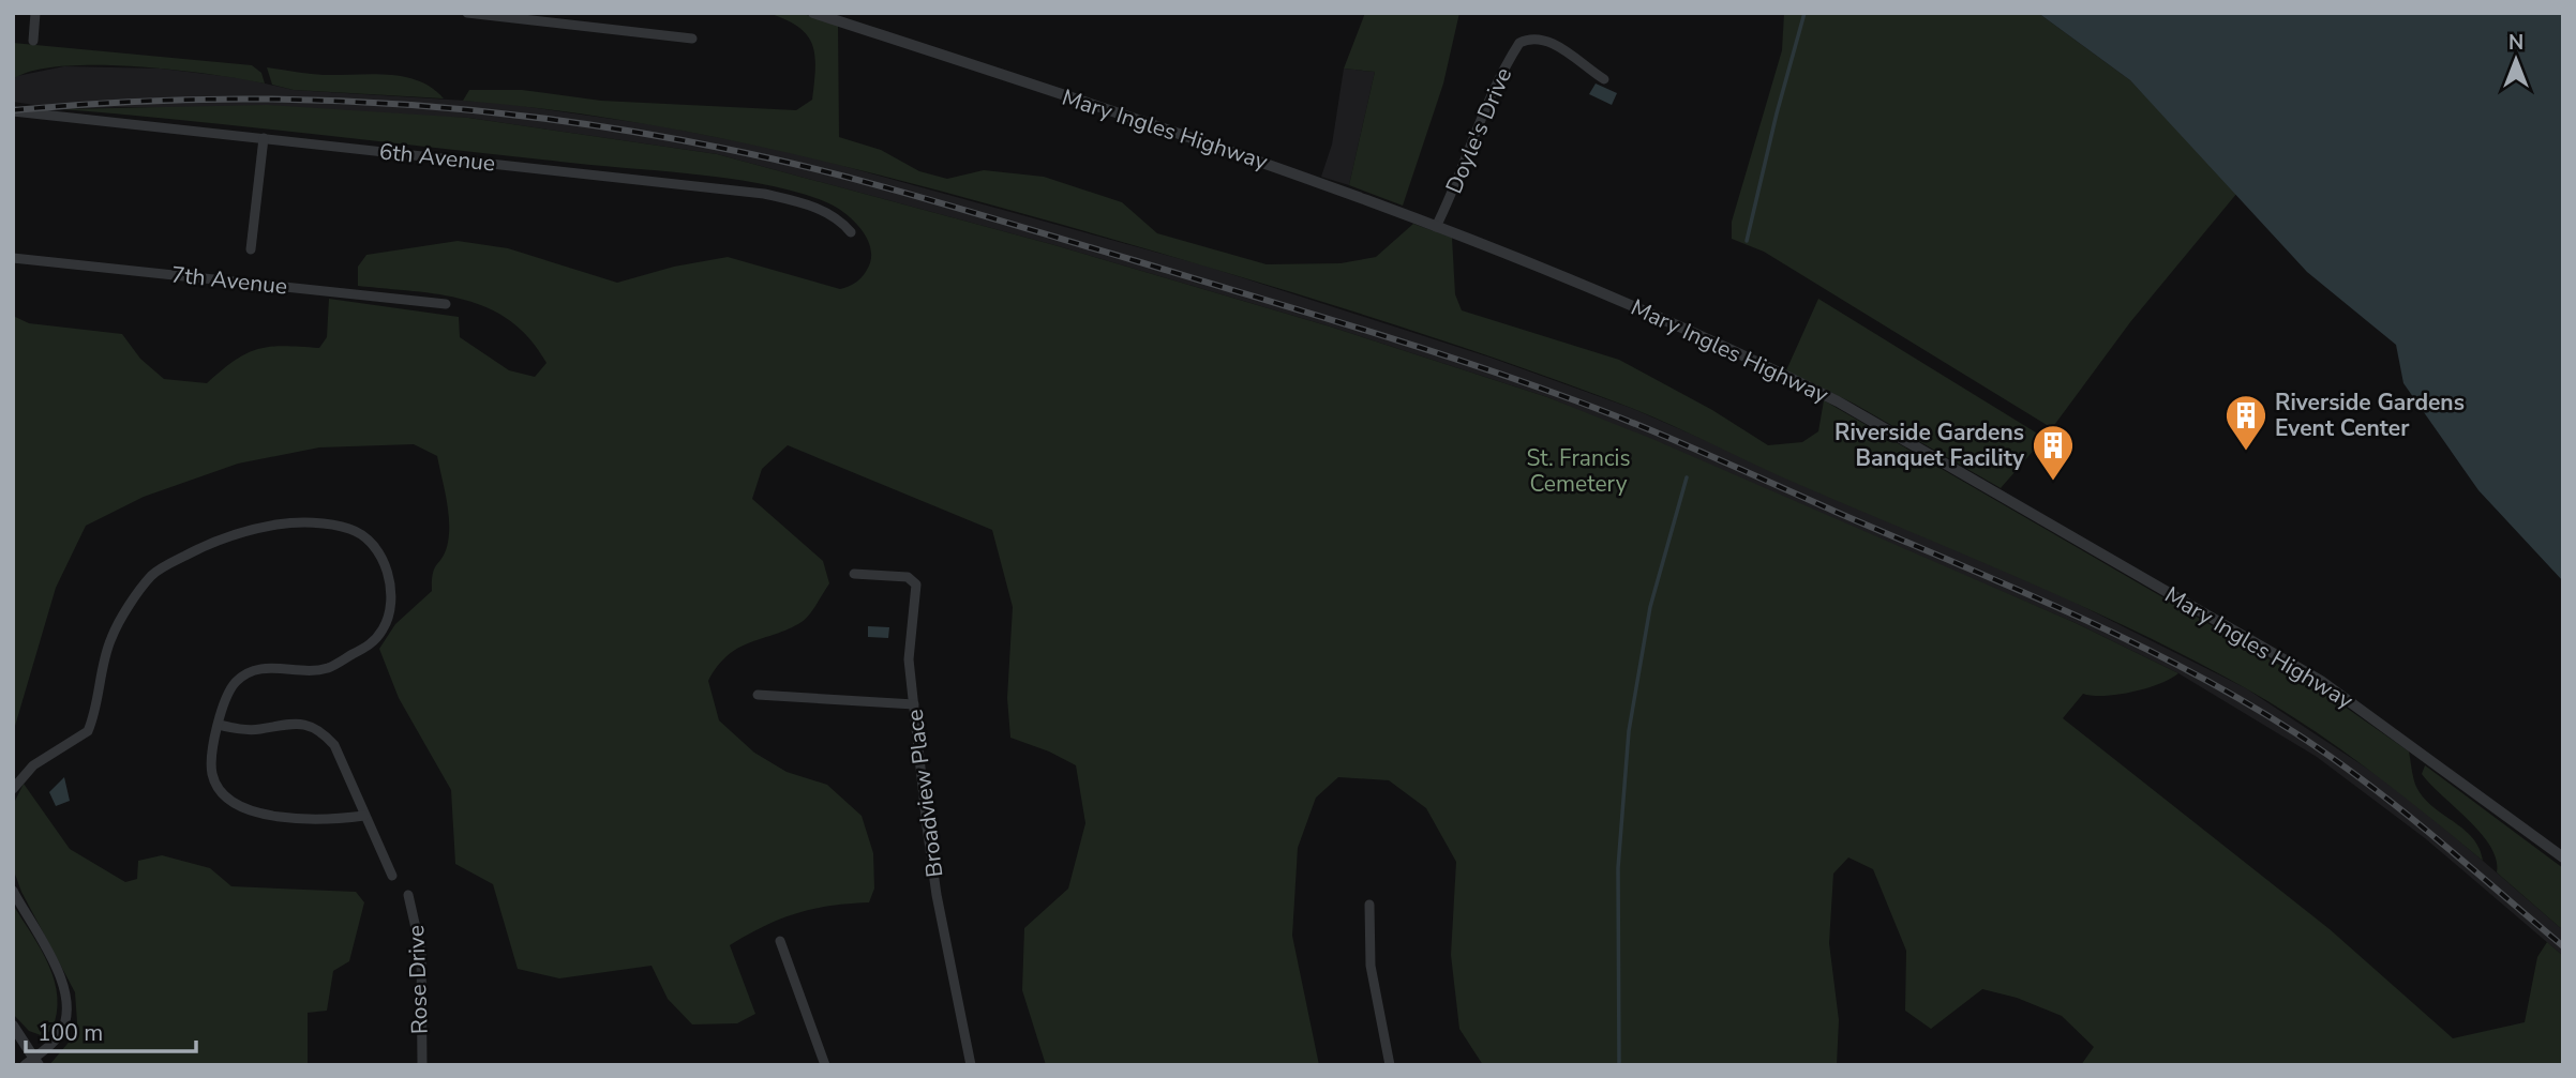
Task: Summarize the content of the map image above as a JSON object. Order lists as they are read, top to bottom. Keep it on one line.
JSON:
{"streets":{"street":["Mary Ingles Highway","Doyle's Drive","6th Avenue","7th Avenue","Broadview Place","Rose Drive"]},"crossings":[["Mary Ingles Highway","Doyle's Drive"]],"parks":["St. Francis Cemetery"],"places":{"building":["Riverside Gardens Event Center","Riverside Gardens Banquet Facility"]},"scale_bar":"100 m","north":"top"}
